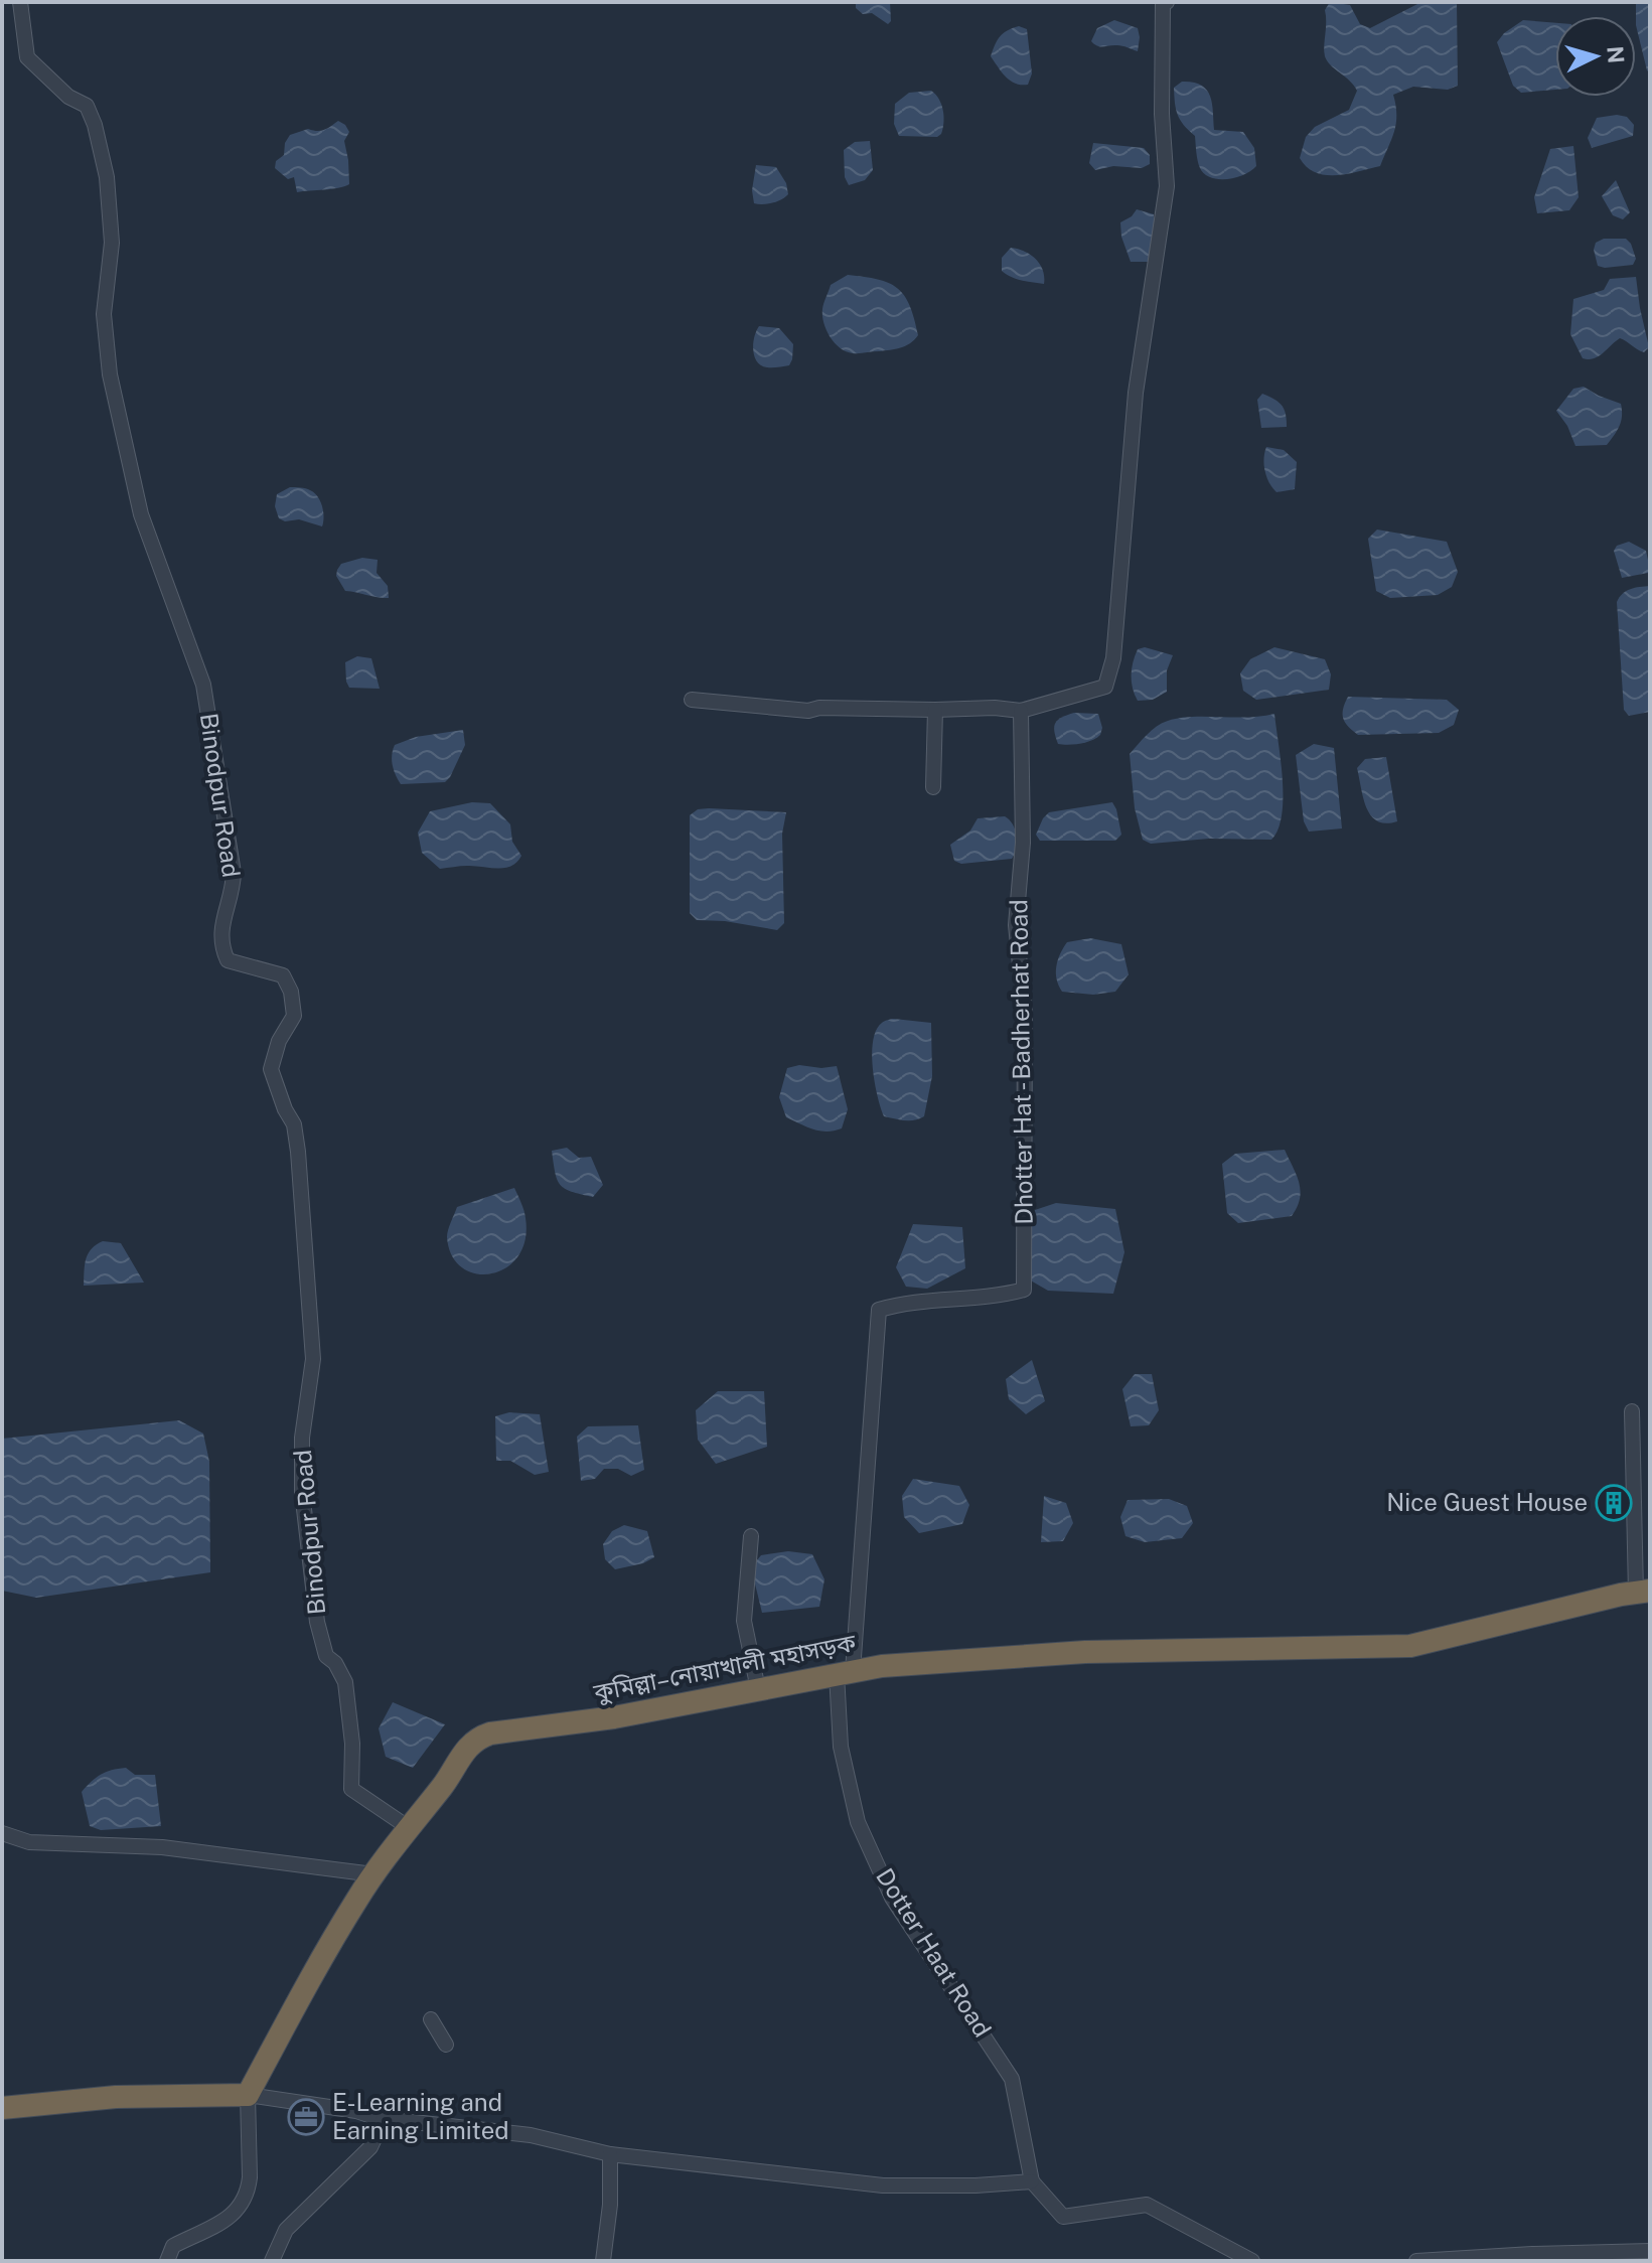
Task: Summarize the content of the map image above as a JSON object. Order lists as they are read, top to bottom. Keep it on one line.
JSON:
{"streets":{"highway":["কুমিল্লা–নোয়াখালী মহাসড়ক"],"street":["Binodpur Road","Dhotter Hat - Badherhat Road","Dotter Haat Road"]},"crossings":[["Binodpur Road","কুমিল্লা–নোয়াখালী মহাসড়ক"],["Dhotter Hat - Badherhat Road","কুমিল্লা–নোয়াখালী মহাসড়ক"],["Dhotter Hat - Badherhat Road","Dotter Haat Road"],["কুমিল্লা–নোয়াখালী মহাসড়ক","Dotter Haat Road"]],"places":{"building":["Nice Guest House"],"office":["E-Learning and Earning Limited"]},"north":"right"}
